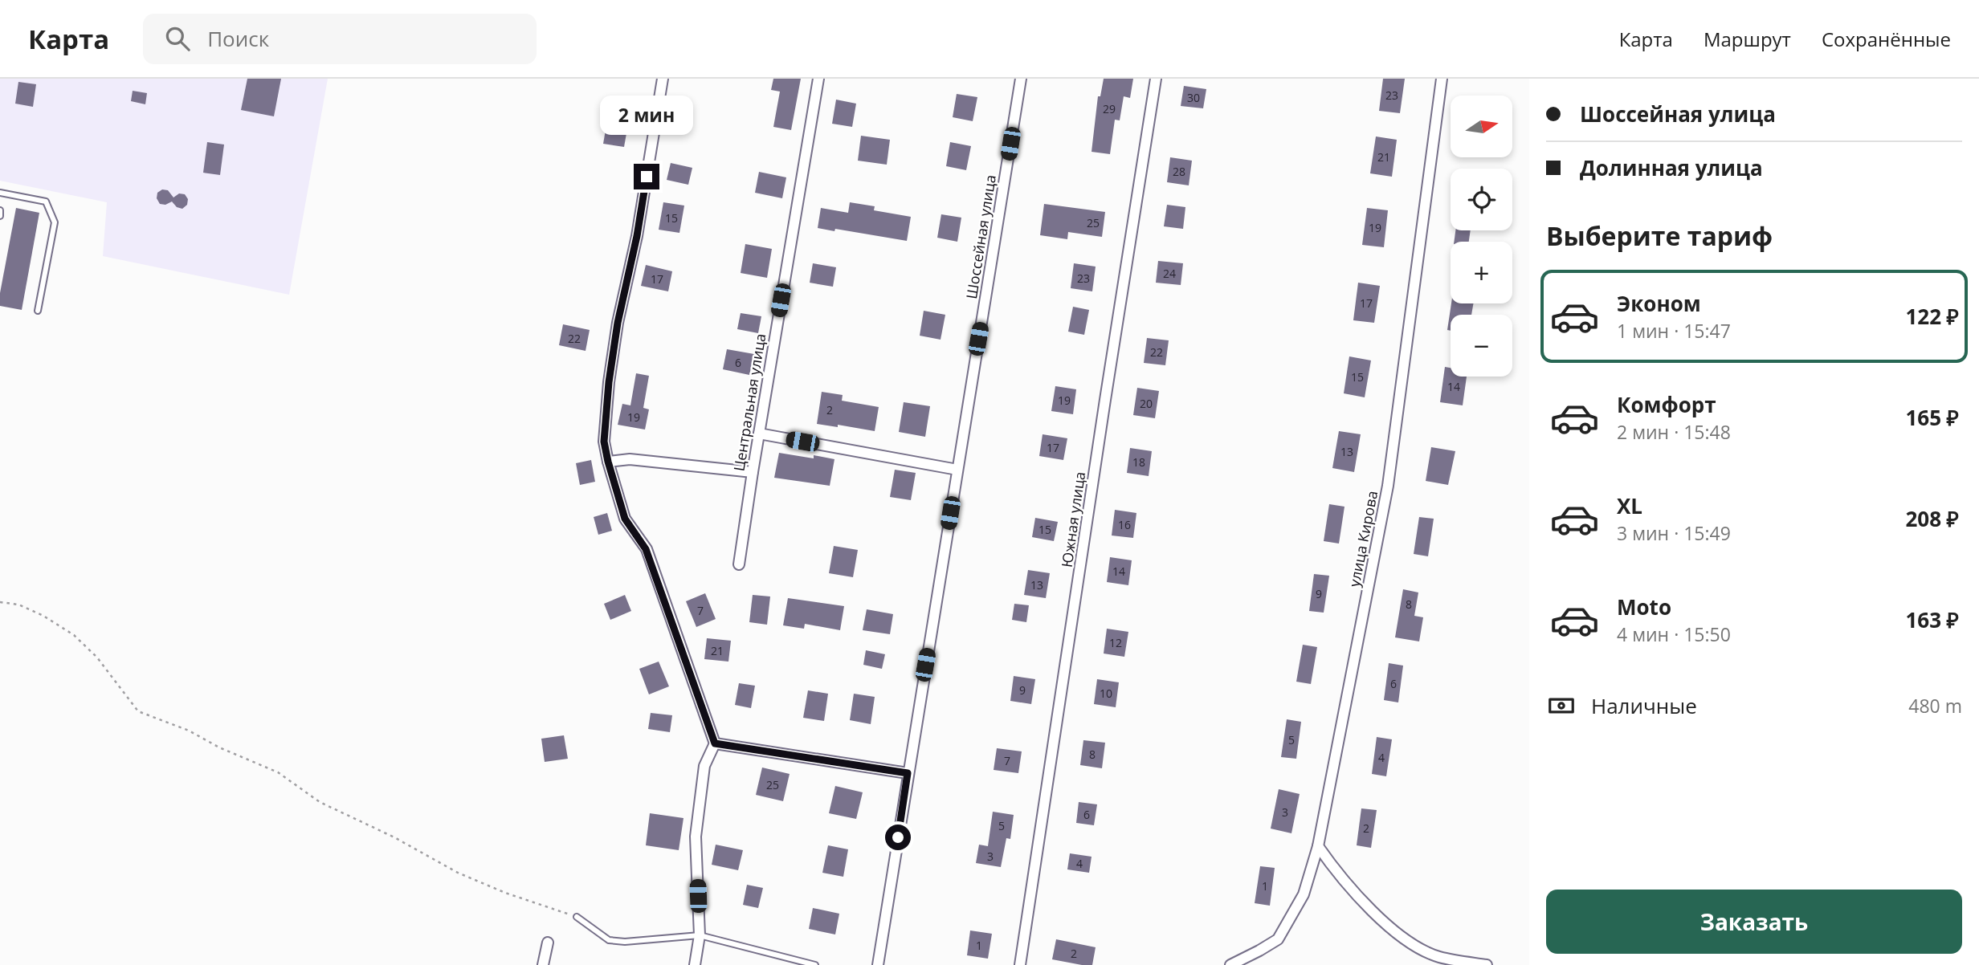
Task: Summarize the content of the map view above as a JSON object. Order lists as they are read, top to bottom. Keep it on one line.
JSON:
{"streets":{"street":["Шоссейная улица","Центральная улица","Южная улица","улица Кирова"]},"house_numbers":["23","30","29","21","28","15","25","19","24","23","17","17","22","22","6","15","14","19","20","2","19","17","13","18","16","15","14","13","9","8","7","12","21","6","9","10","5","8","4","7","25","3","6","5","2","3","4","1","1","2"],"north":"right","page":{"header":"Карта","search":"Поиск","nav":["Карта","Маршрут","Сохранённые"],"banner":["Шоссейная улица","Долинная улица"],"map_buttons":["+","−"],"bubble":"2 мин","heading":"Выберите тариф","list":[{"name":"Эконом","note":"1 мин · 15:47","value":"122 ₽"},{"name":"Комфорт","note":"2 мин · 15:48","value":"165 ₽"},{"name":"XL","note":"3 мин · 15:49","value":"208 ₽"},{"name":"Moto","note":"4 мин · 15:50","value":"163 ₽"}],"pay":["Наличные","480 m"],"buttons":"Заказать"}}
